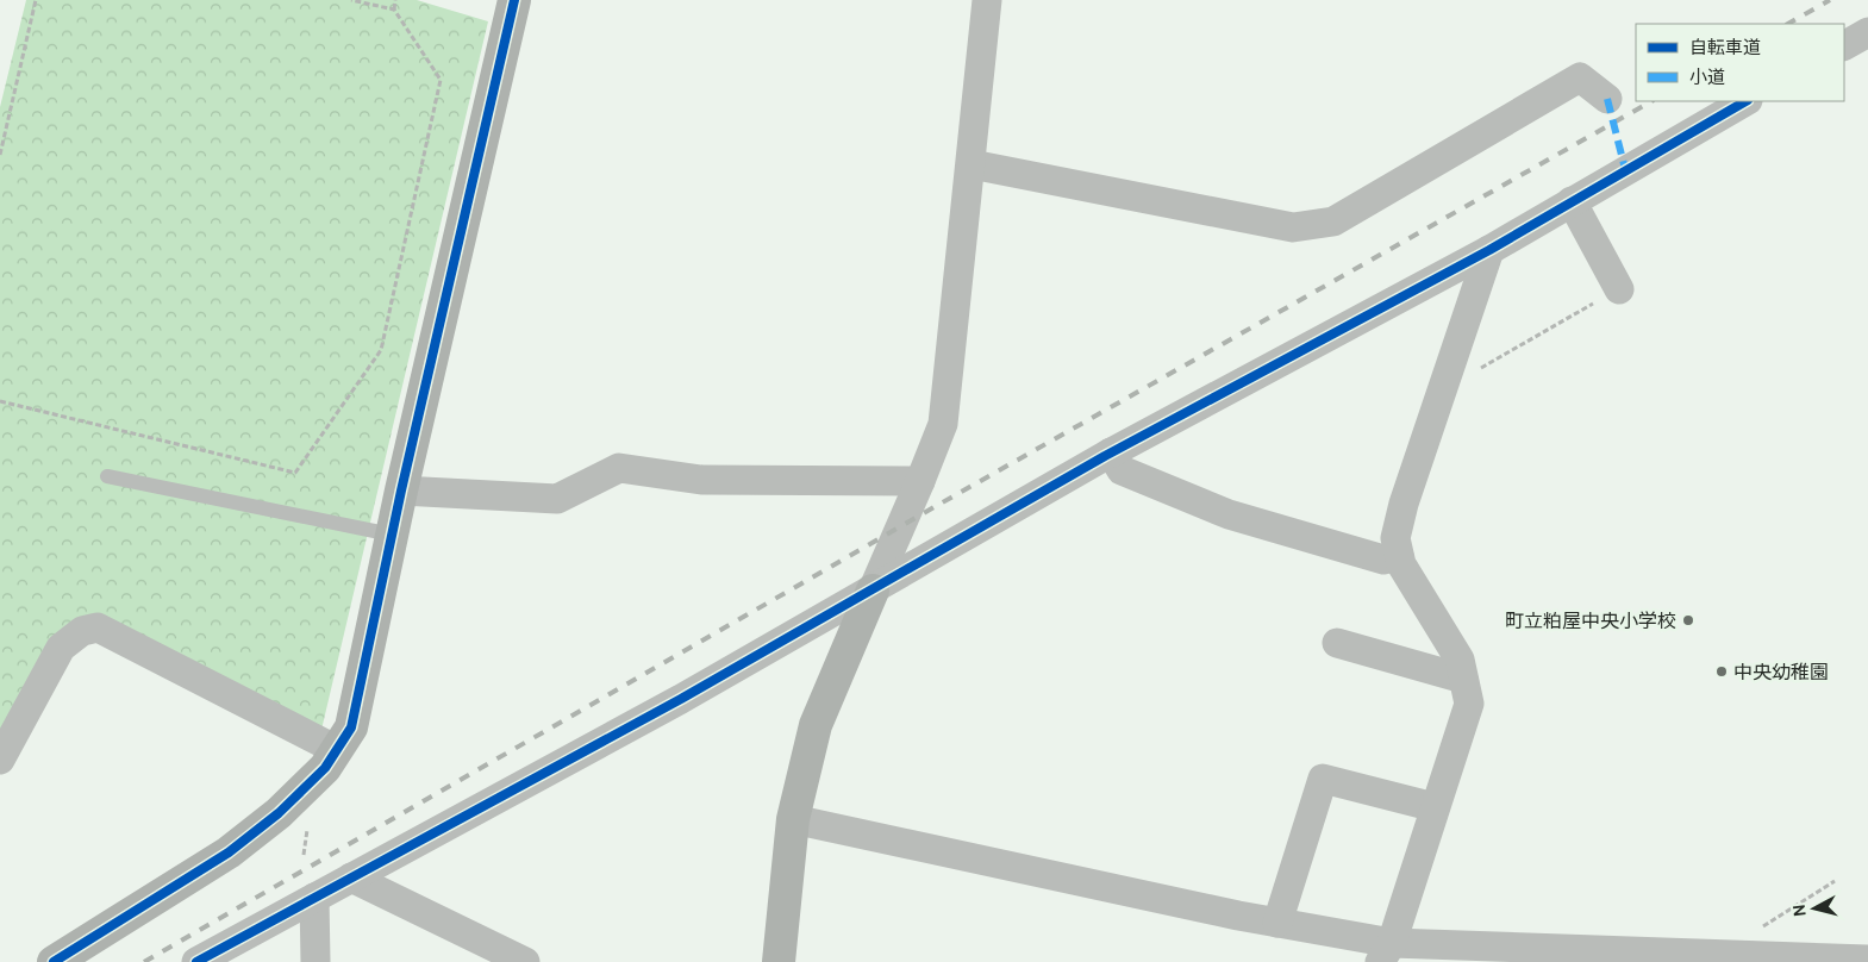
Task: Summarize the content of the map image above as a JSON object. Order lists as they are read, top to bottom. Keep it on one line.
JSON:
{"places":["町立粕屋中央小学校","中央幼稚園"],"legend":["自転車道","小道"],"north":"left"}
